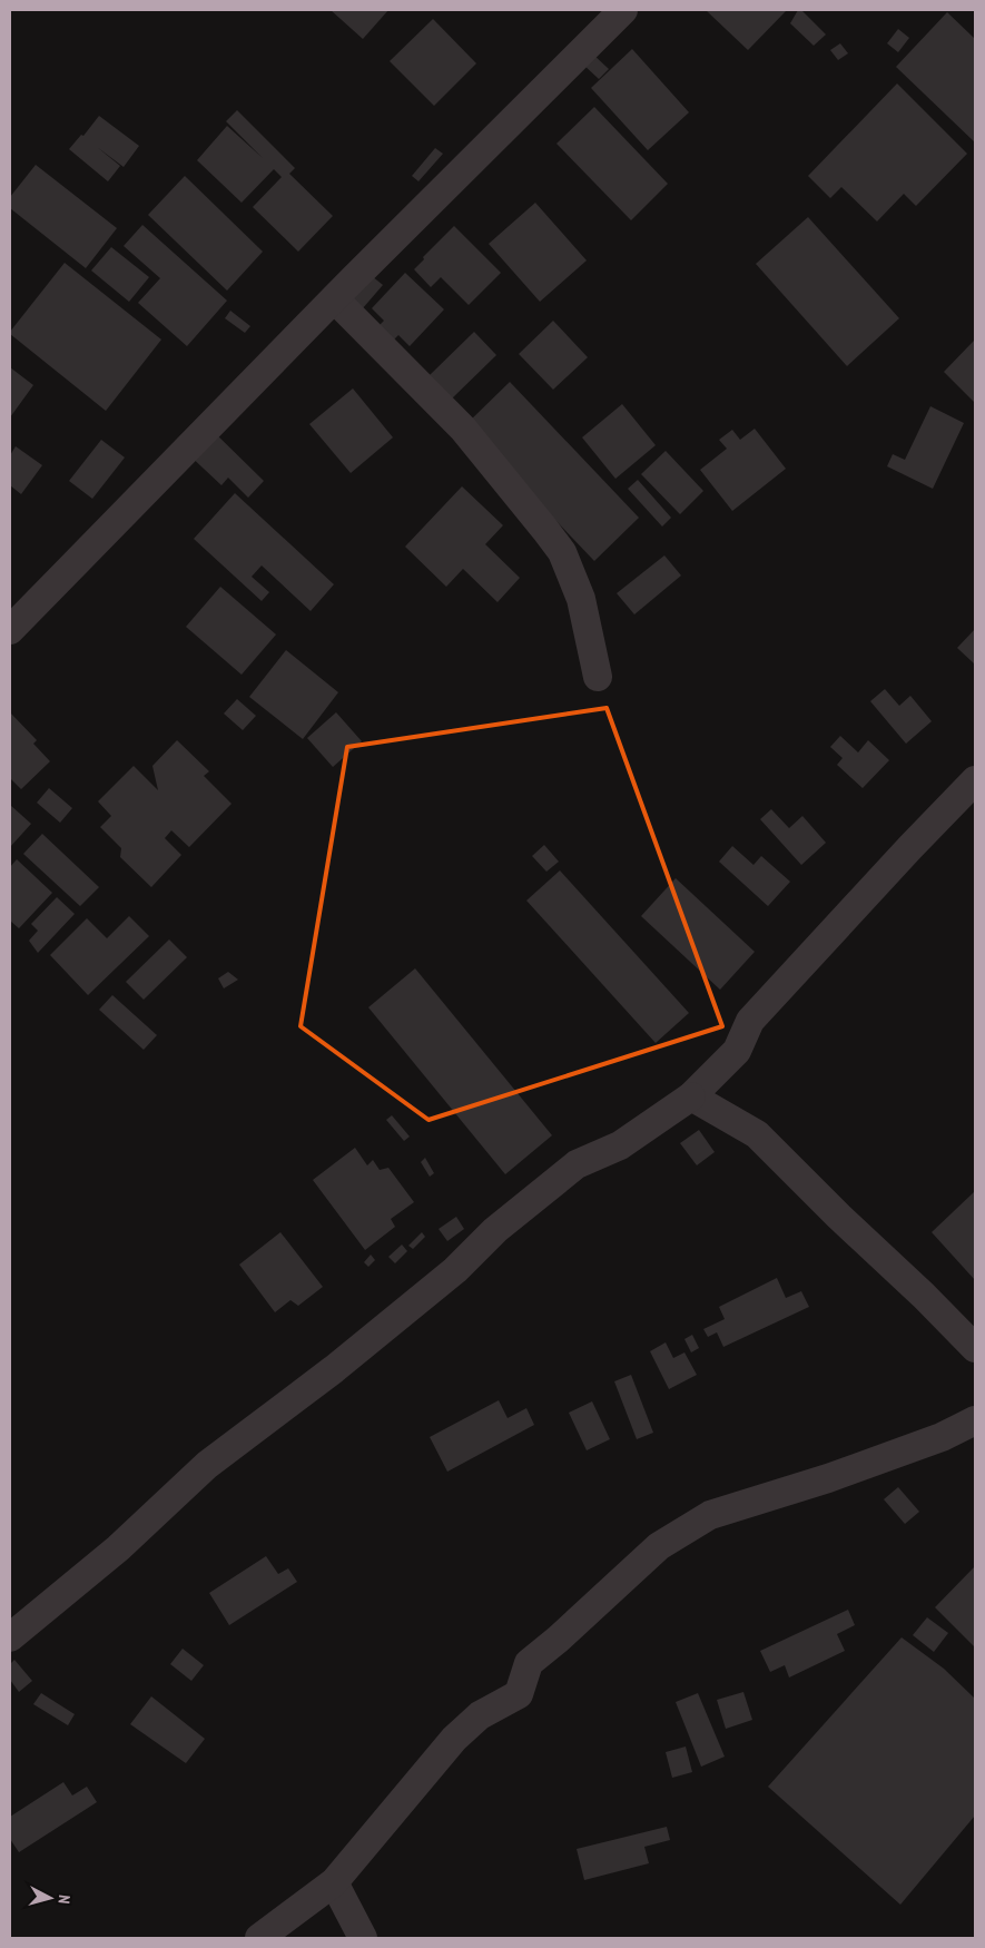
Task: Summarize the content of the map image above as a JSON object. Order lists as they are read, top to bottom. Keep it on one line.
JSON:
{"north":"right"}
